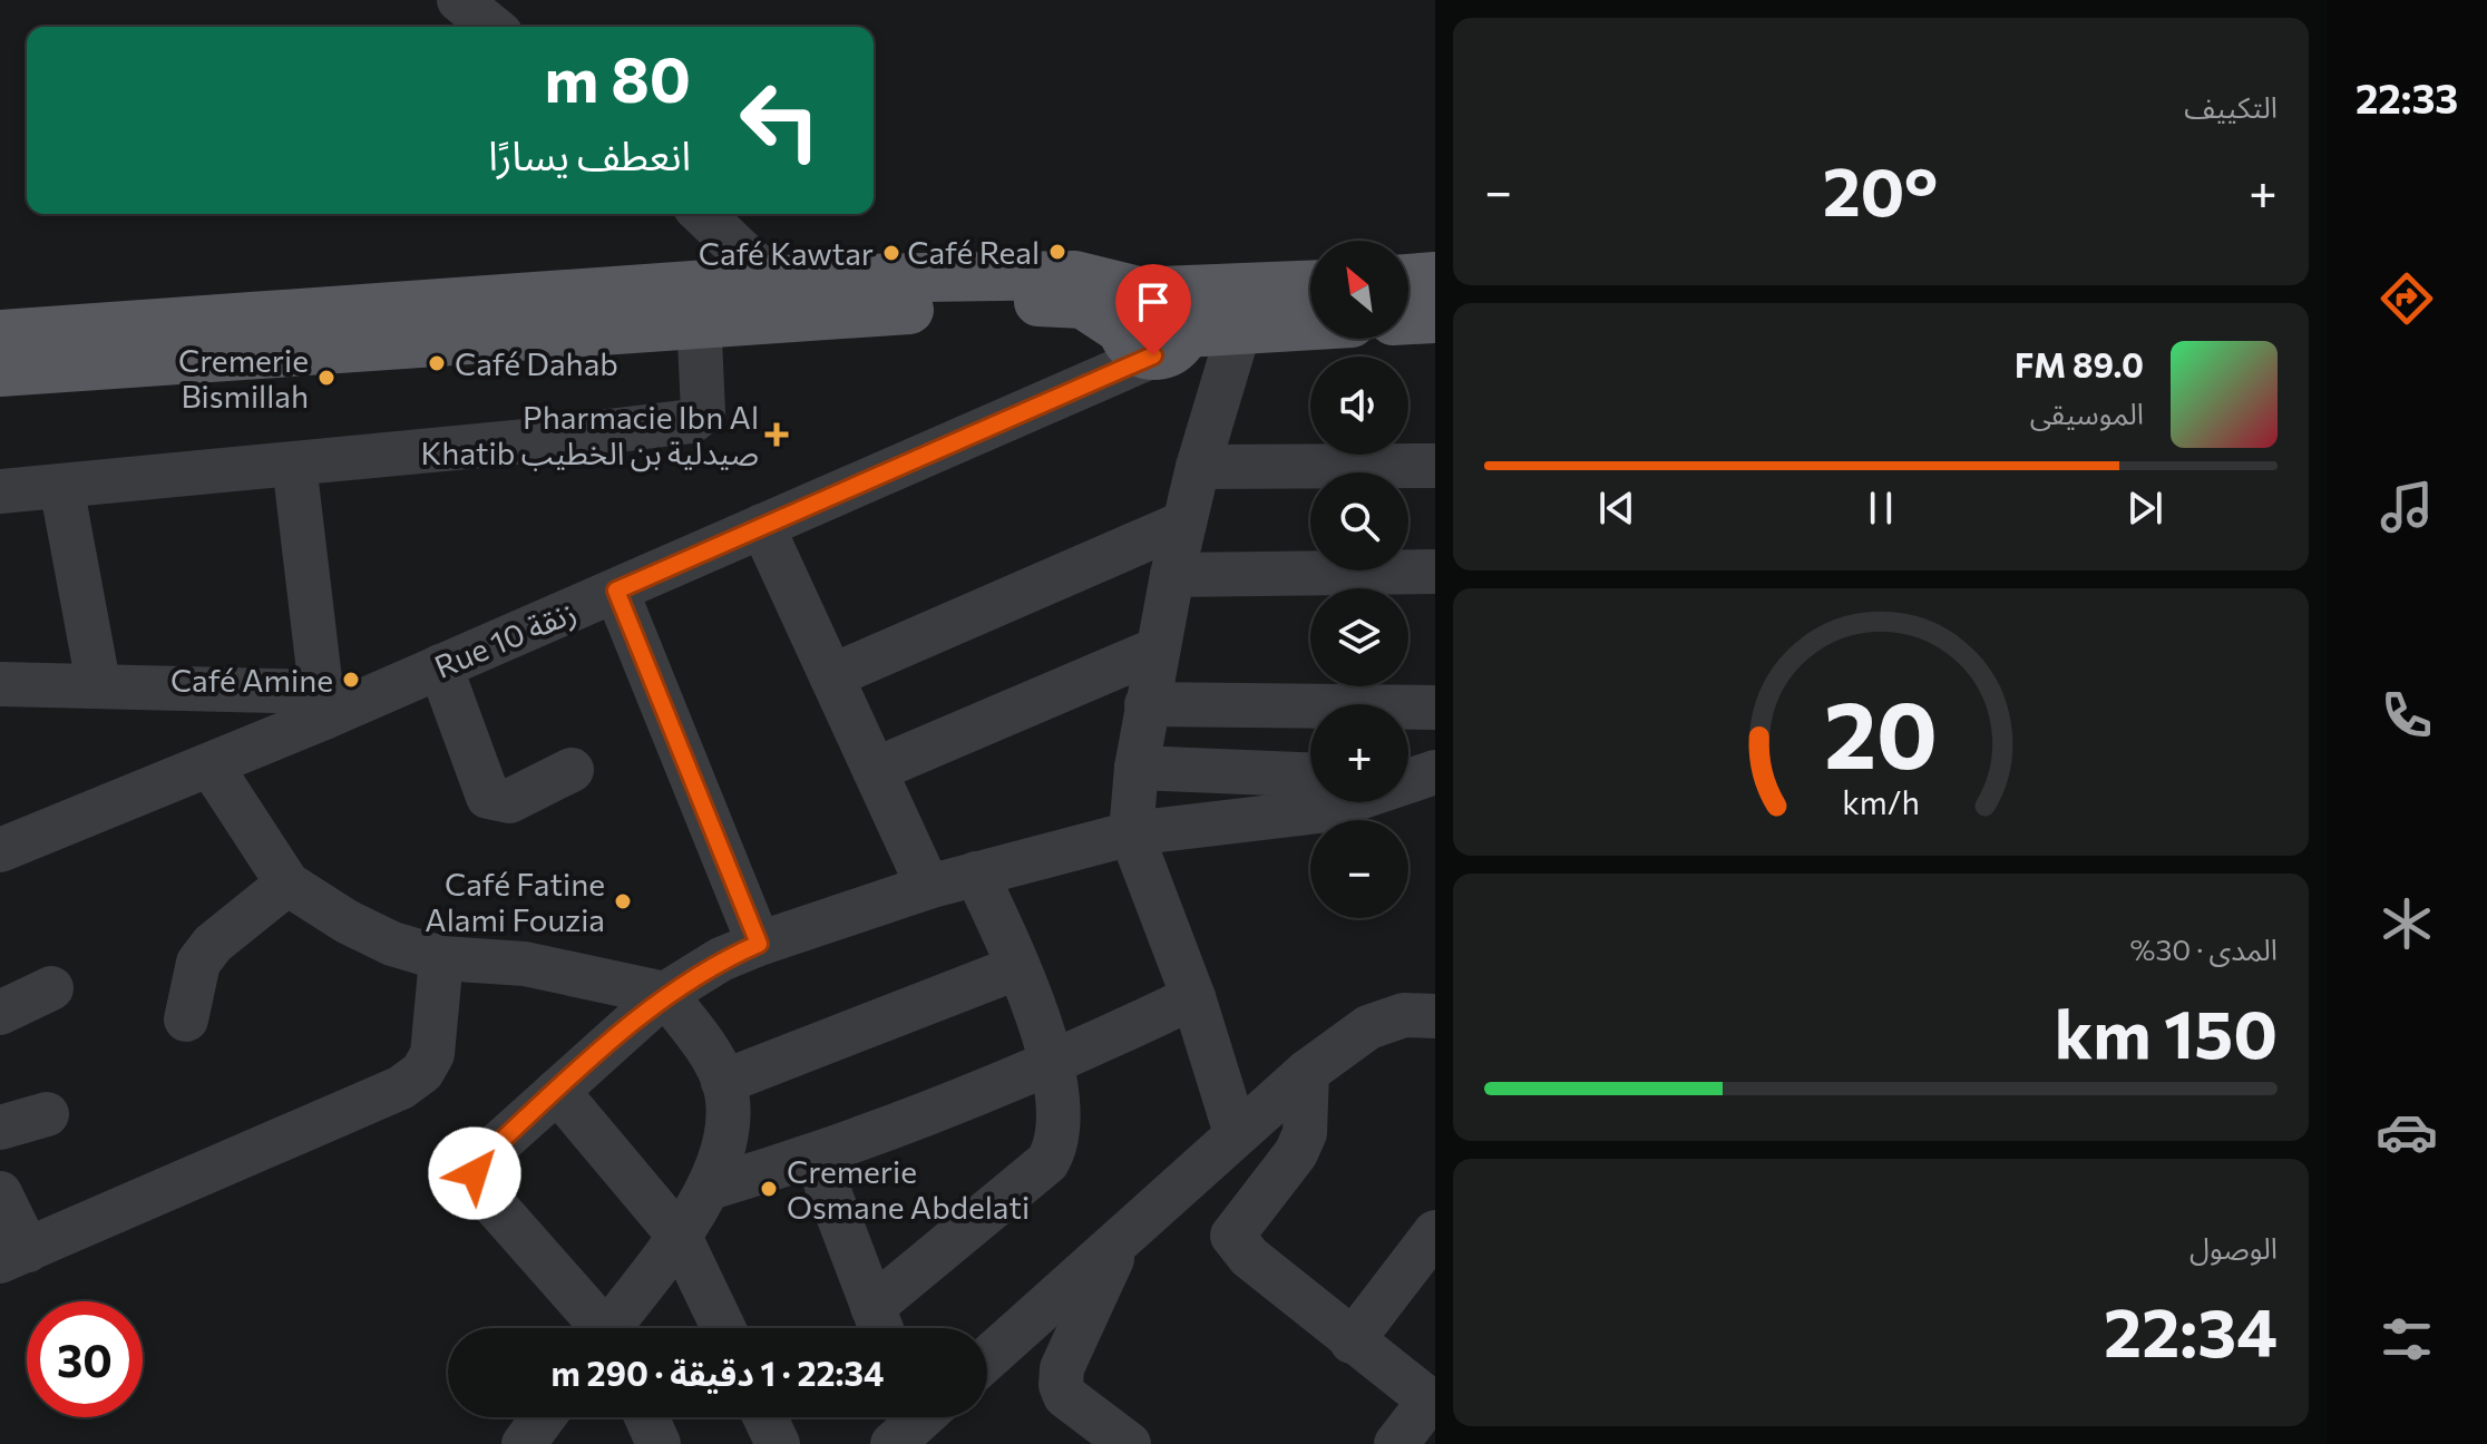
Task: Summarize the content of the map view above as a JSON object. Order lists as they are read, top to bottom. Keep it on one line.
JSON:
{"streets":{"street":["Rue 10 زنقة"]},"places":{"other":["Café Real","Café Kawtar","Café Dahab","Cremerie Bismillah","Café Amine","Café Fatine Alami Fouzia","Cremerie Osmane Abdelati"],"health":["Pharmacie Ibn Al Khatib صيدلية بن الخطيب"]},"north":"top left","page":{"tabs":"22:33","tile":["التكييف",["المدى · 30%","150 km"],["الوصول","22:34"]],"turn":["80 m","انعطف يسارًا"],"heat":["−","20°","+"],"map_buttons":["+","−"],"song":["89.0 FM","الموسيقى"],"limit":"30","trip":"22:34 · 1 دقيقة · 290 m","gauge":["20","km/h"]}}
